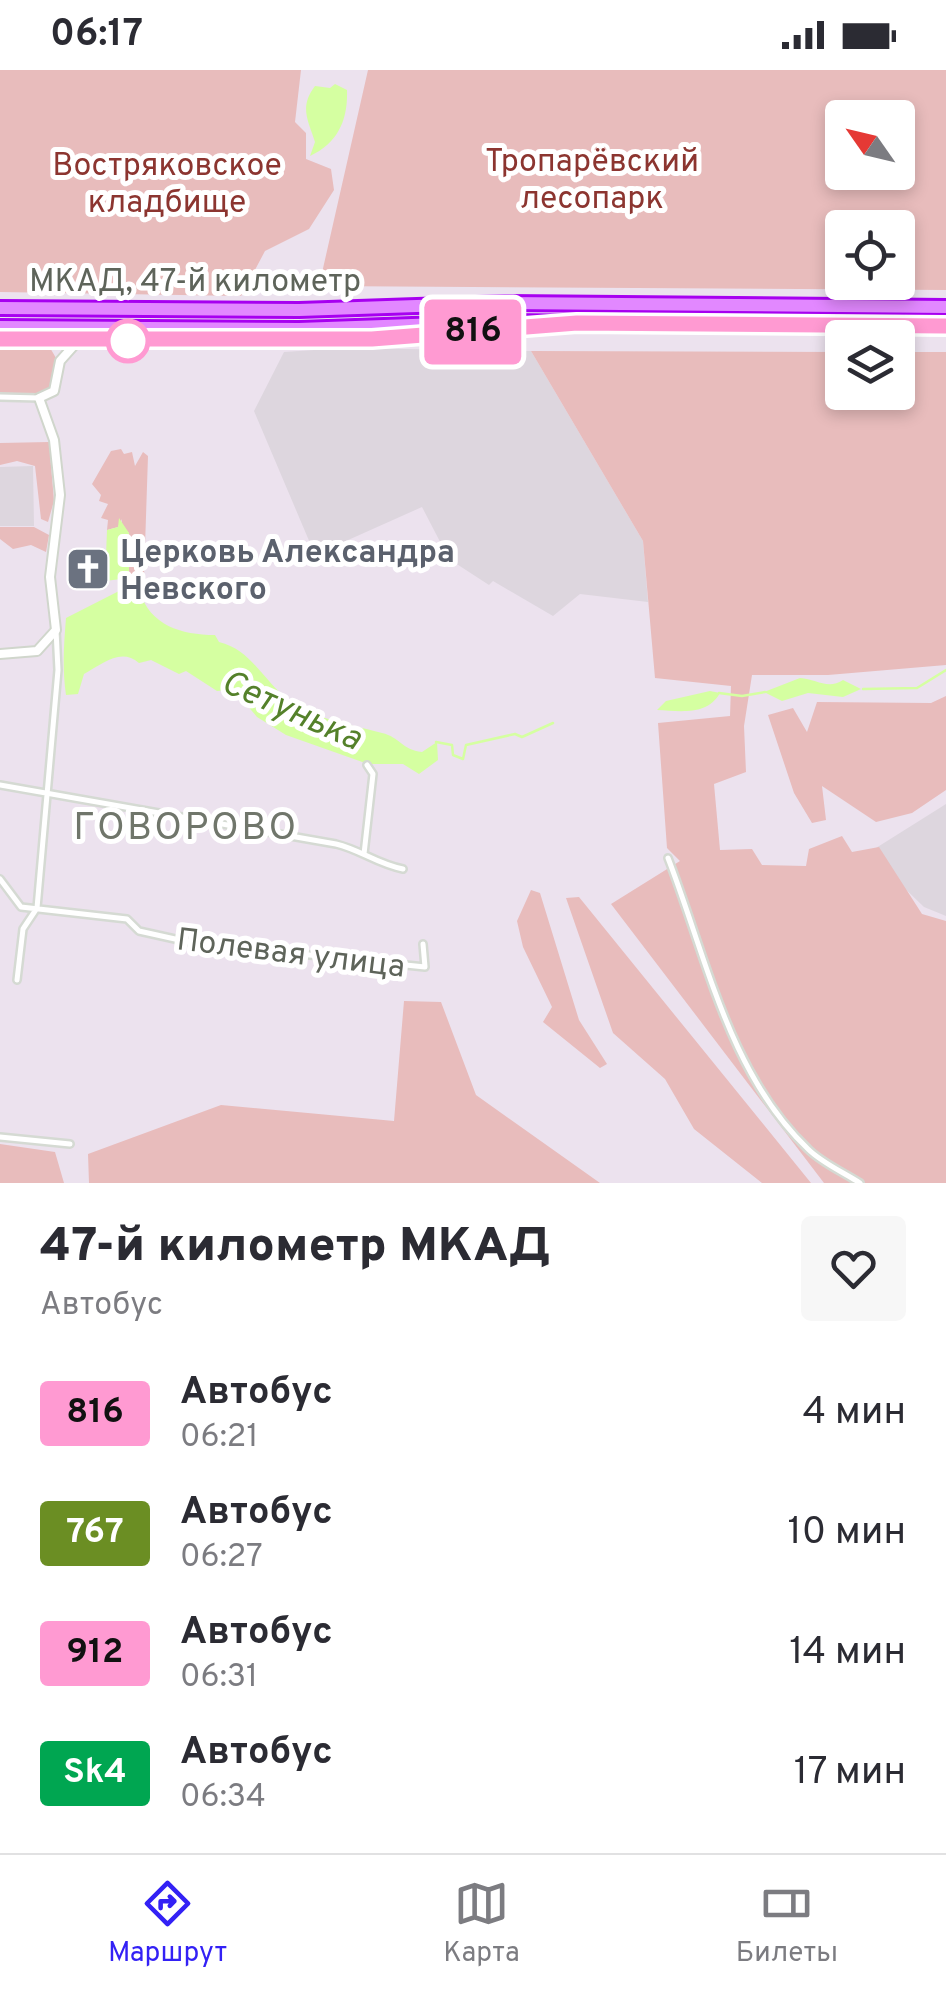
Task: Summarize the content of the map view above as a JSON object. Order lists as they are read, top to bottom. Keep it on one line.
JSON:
{"streets":{"highway":["МКАД, 47-й километр"],"street":["Полевая улица"]},"districts":["ГОВОРОВО"],"water":["Сетунька"],"parks":["Тропарёвский лесопарк","Востряковское кладбище"],"places":{"church":["Церковь Александра Невского"]},"lines":["bus line 816"],"north":"top left","page":{"status":"06:17","on_map":"816","heading":["47-й километр МКАД","Автобус"],"list":[{"mark":"816","name":"Автобус","note":"06:21","value":"4 мин"},{"mark":"767","name":"Автобус","note":"06:27","value":"10 мин"},{"mark":"912","name":"Автобус","note":"06:31","value":"14 мин"},{"mark":"Sk4","name":"Автобус","note":"06:34","value":"17 мин"}],"tabs":["Маршрут","Карта","Билеты"]}}
